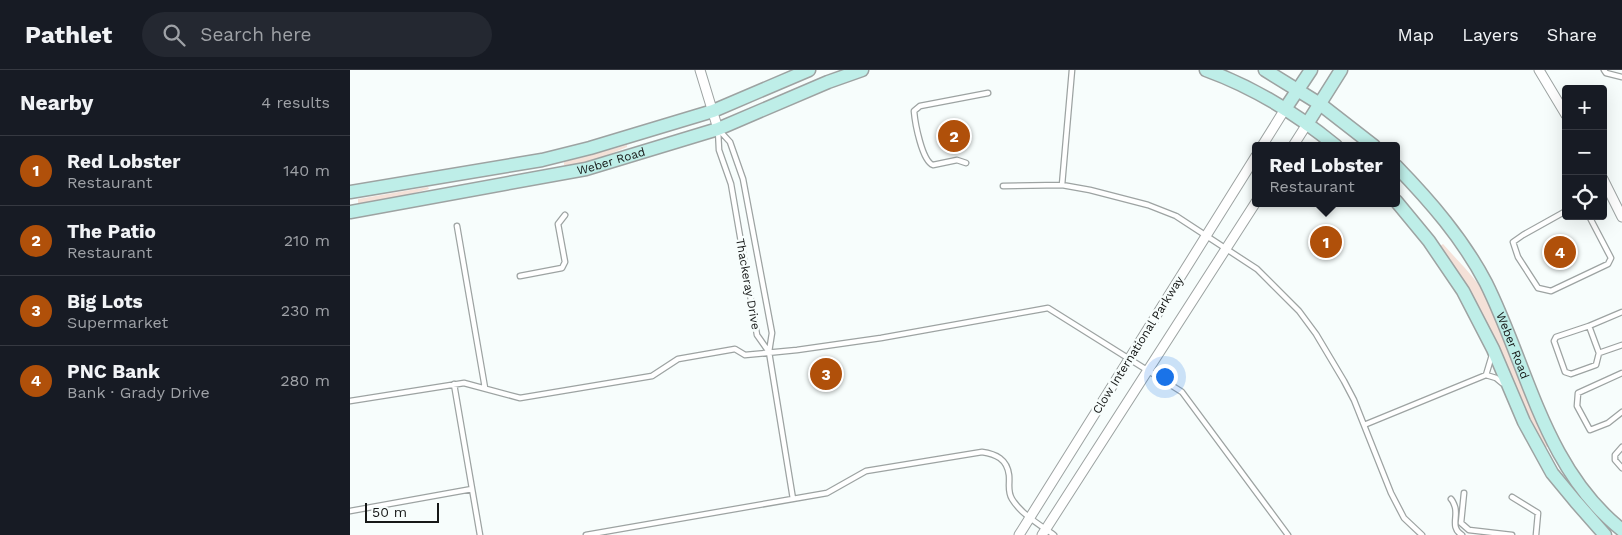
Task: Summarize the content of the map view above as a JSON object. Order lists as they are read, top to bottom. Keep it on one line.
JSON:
{"streets":{"main road":["Weber Road"],"street":["Thackeray Drive","Clow International Parkway"]},"crossings":[["Weber Road","Thackeray Drive"]],"scale_bar":"50 m","page":{"header":"Pathlet","search":"Search here","nav":["Map","Layers","Share"],"heading":["Nearby","4 results"],"map_buttons":["+","−"],"pins":["2","1","4","3"],"list":[{"mark":"1","name":"Red Lobster","note":"Restaurant","value":"140 m"},{"mark":"2","name":"The Patio","note":"Restaurant","value":"210 m"},{"mark":"3","name":"Big Lots","note":"Supermarket","value":"230 m"},{"mark":"4","name":"PNC Bank","note":"Bank · Grady Drive","value":"280 m"}],"popup":["Red Lobster","Restaurant"],"scale":"50 m"}}
